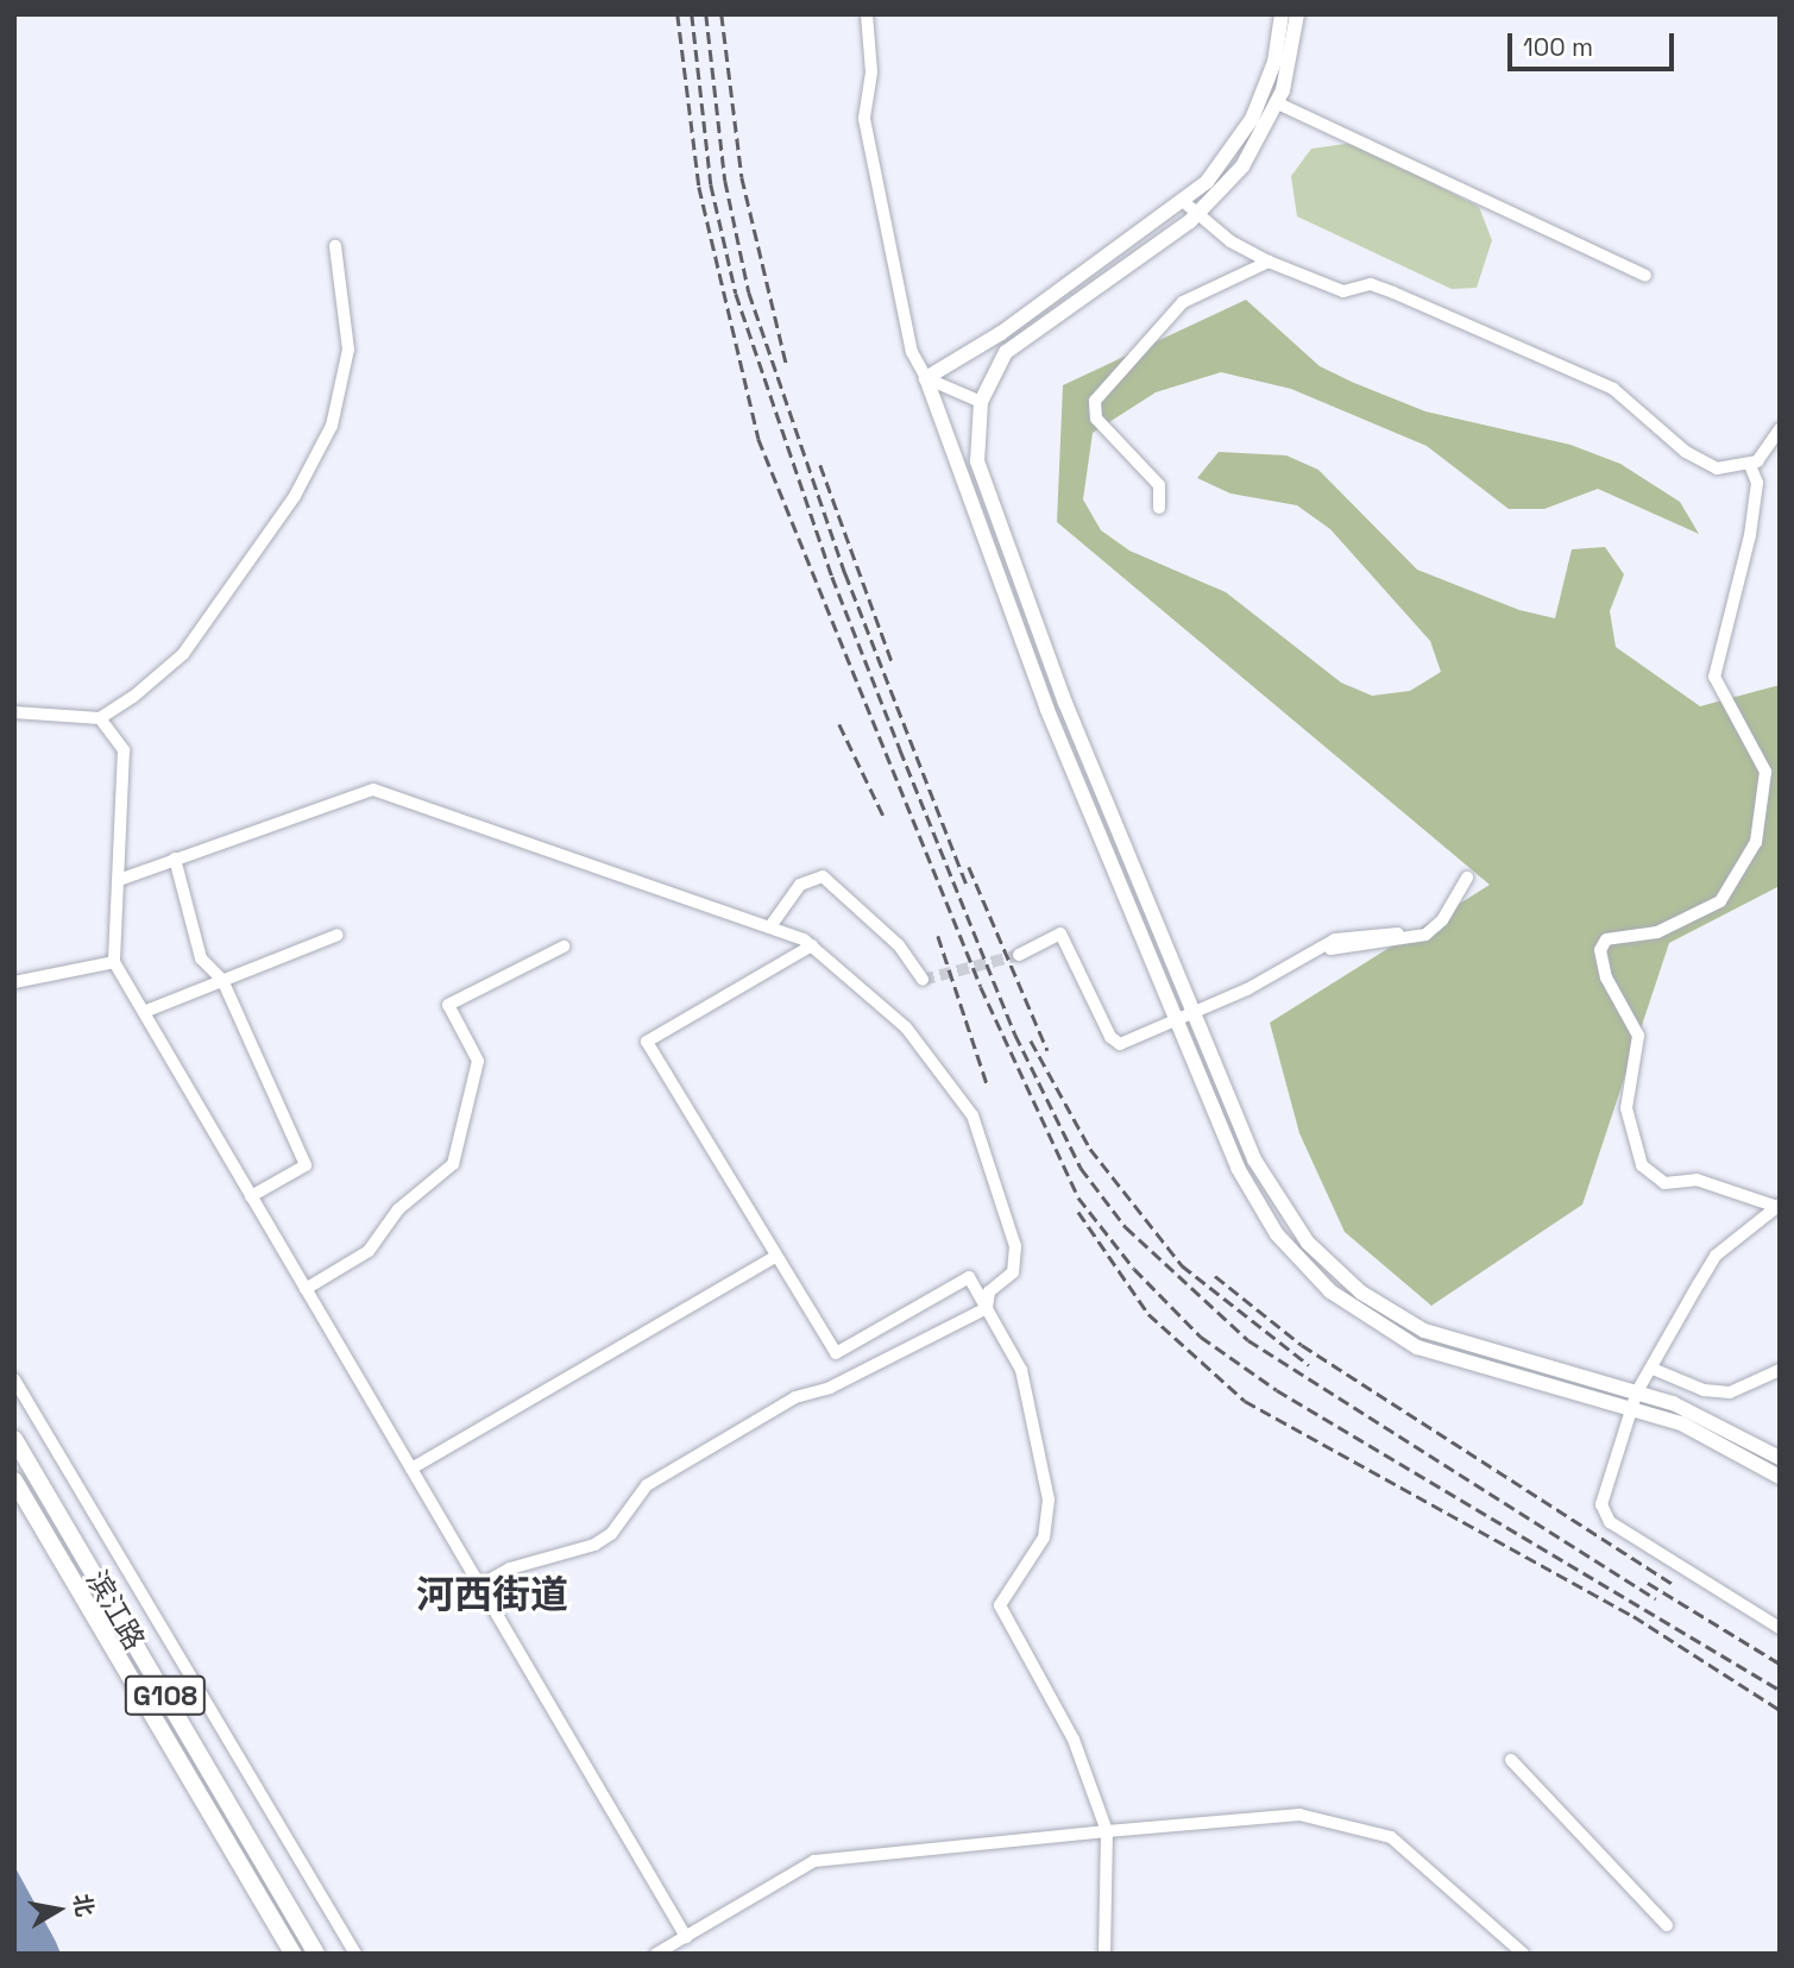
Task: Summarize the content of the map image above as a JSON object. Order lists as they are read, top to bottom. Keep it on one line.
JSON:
{"streets":{"highway":["滨江路","G108"]},"districts":["河西街道"],"scale_bar":"100 m","north":"right"}
